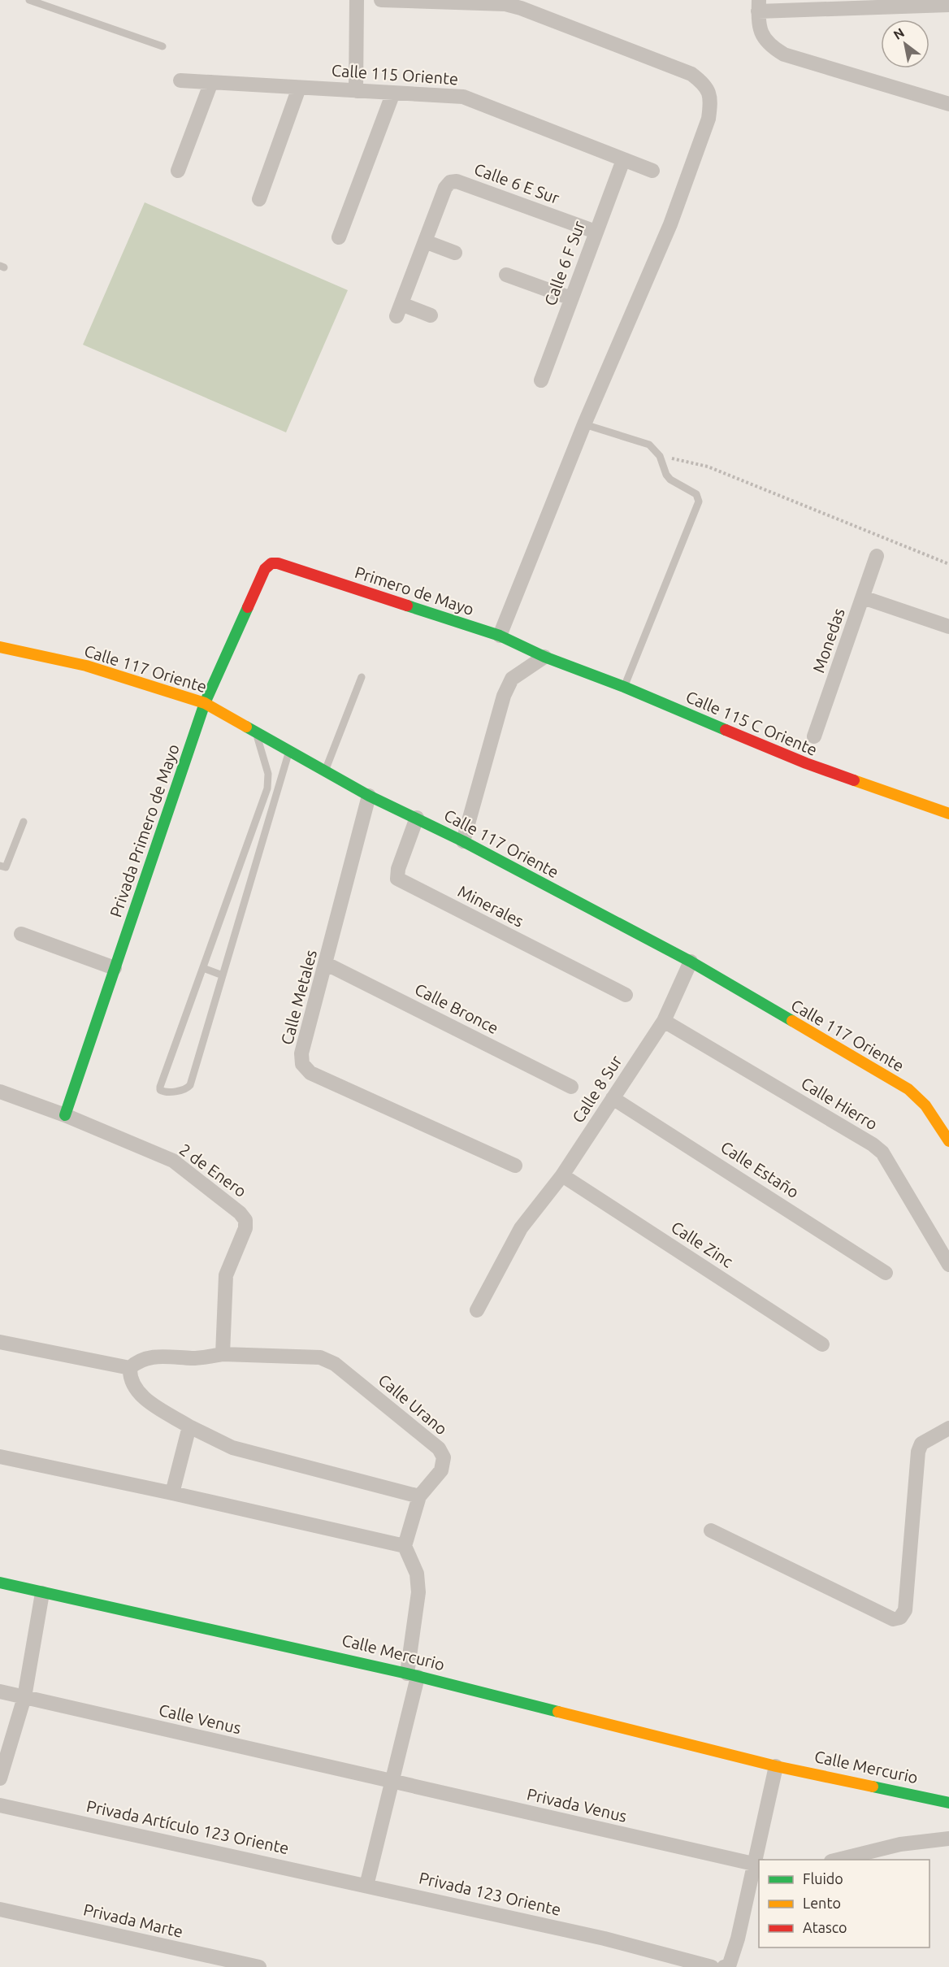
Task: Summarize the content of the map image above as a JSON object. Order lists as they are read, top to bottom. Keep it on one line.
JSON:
{"streets":{"street":["Calle 115 Oriente","Calle 6 E Sur","Calle 6 F Sur","Primero de Mayo","Monedas","Calle 117 Oriente","Calle 115 C Oriente","Privada Primero de Mayo","Minerales","Calle Metales","Calle Bronce","Calle 8 Sur","Calle Hierro","Calle Estaño","2 de Enero","Calle Zinc","Calle Urano","Calle Mercurio","Calle Venus","Privada Venus","Privada Artículo 123 Oriente","Privada 123 Oriente","Privada Marte"]},"crossings":[["Calle 115 Oriente","Calle 6 F Sur"],["Calle 6 E Sur","Calle 6 F Sur"],["Primero de Mayo","Calle 115 C Oriente"],["Primero de Mayo","Privada Primero de Mayo"],["Calle 117 Oriente","Privada Primero de Mayo"],["Calle 117 Oriente","Minerales"],["Calle 117 Oriente","Calle Metales"],["Calle 117 Oriente","Calle 8 Sur"],["Privada Primero de Mayo","2 de Enero"],["Calle Metales","Calle Bronce"],["Calle 8 Sur","Calle Hierro"],["Calle 8 Sur","Calle Estaño"],["Calle 8 Sur","Calle Zinc"],["2 de Enero","Calle Urano"],["Calle Venus","Privada Venus"],["Privada Artículo 123 Oriente","Privada 123 Oriente"]],"legend":["Fluido","Lento","Atasco"],"north":"top left"}
